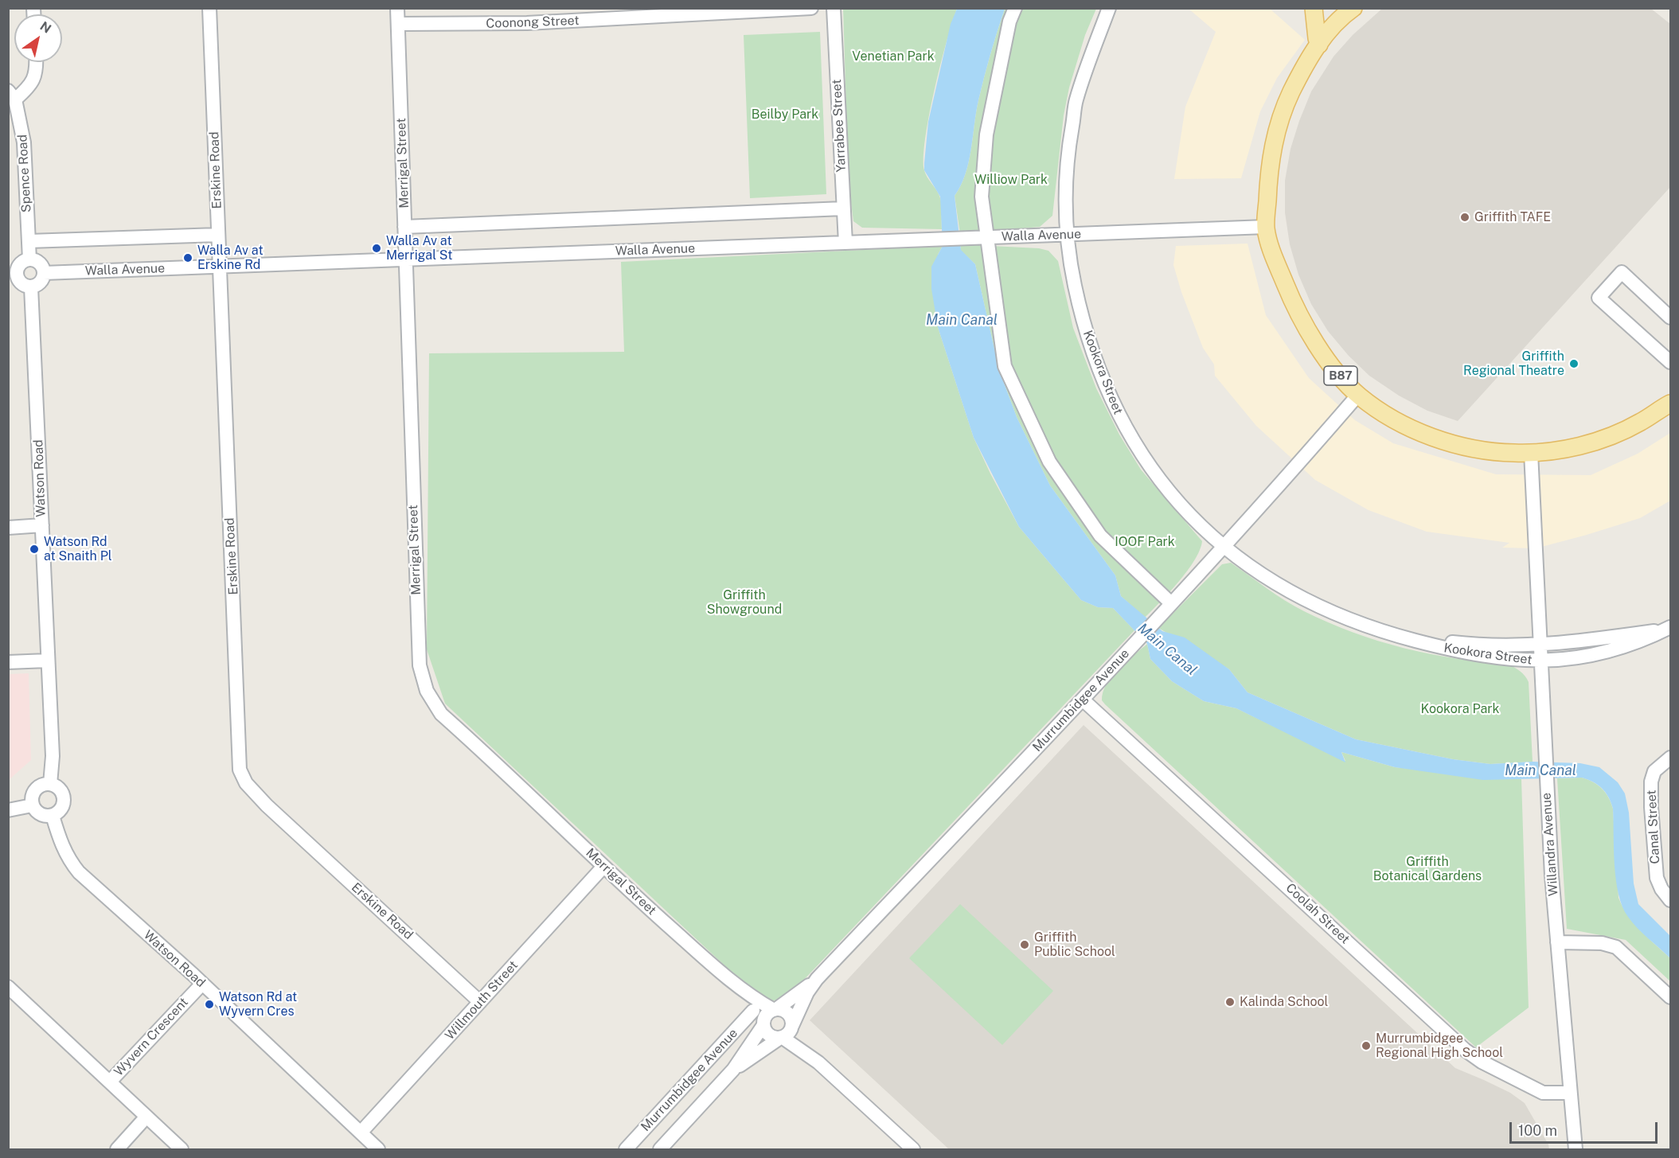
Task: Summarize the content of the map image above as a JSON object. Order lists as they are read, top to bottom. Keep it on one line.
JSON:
{"streets":{"main road":["B87"],"street":["Coonong Street","Yarrabee Street","Merrigal Street","Erskine Road","Spence Road","Walla Avenue","Kookora Street","Watson Road","Murrumbidgee Avenue","Canal Street","Willandra Avenue","Coolah Street","Willmouth Street","Wyvern Crescent"]},"crossings":[["Coonong Street","Merrigal Street"],["Yarrabee Street","Walla Avenue"],["Merrigal Street","Walla Avenue"],["Merrigal Street","Murrumbidgee Avenue"],["Merrigal Street","Willmouth Street"],["Erskine Road","Walla Avenue"],["Erskine Road","Willmouth Street"],["Spence Road","Walla Avenue"],["Spence Road","Watson Road"],["Walla Avenue","Kookora Street"],["Walla Avenue","B87"],["Walla Avenue","Watson Road"],["Kookora Street","Murrumbidgee Avenue"],["Kookora Street","Willandra Avenue"],["B87","Murrumbidgee Avenue"],["B87","Willandra Avenue"],["Watson Road","Willmouth Street"],["Watson Road","Wyvern Crescent"],["Murrumbidgee Avenue","Coolah Street"],["Willandra Avenue","Coolah Street"]],"water":["Main Canal"],"parks":["Venetian Park","Beilby Park","Williow Park","IOOF Park","Griffith Showground","Kookora Park","Griffith Botanical Gardens"],"places":["Griffith TAFE","Walla Av at Merrigal St","Walla Av at Erskine Rd","Griffith Regional Theatre","Watson Rd at Snaith Pl","Griffith Public School","Kalinda School","Watson Rd at Wyvern Cres","Murrumbidgee Regional High School"],"scale_bar":"100 m","north":"top right"}
